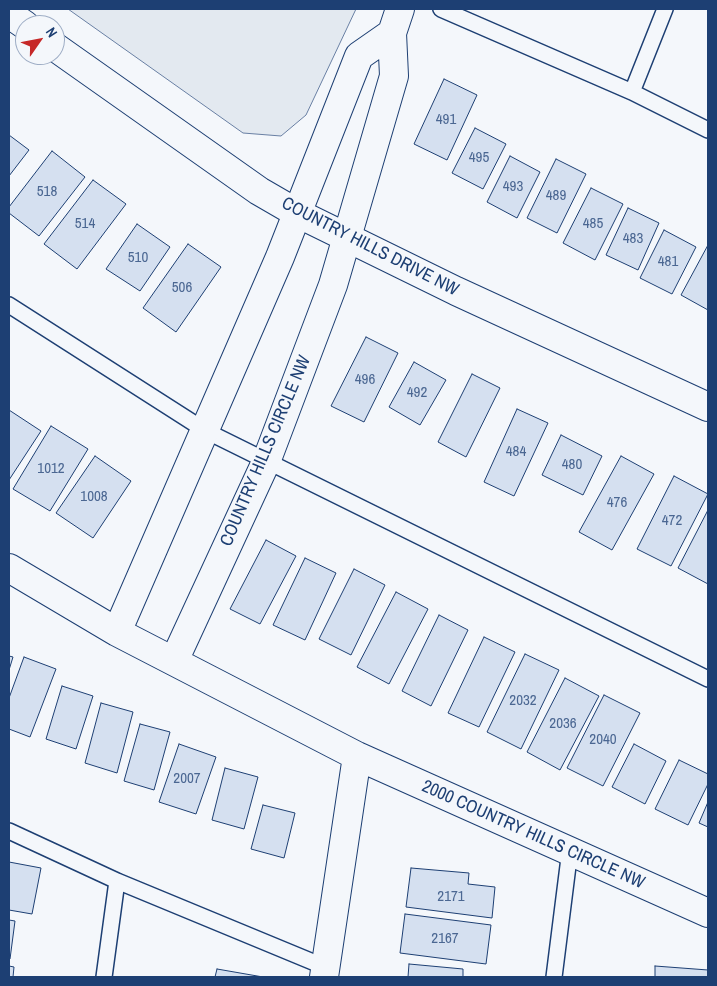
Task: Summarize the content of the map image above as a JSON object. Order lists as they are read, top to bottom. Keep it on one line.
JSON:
{"streets":{"street":["COUNTRY HILLS DRIVE NW","COUNTRY HILLS CIRCLE NW","2000 COUNTRY HILLS CIRCLE NW"]},"crossings":[["COUNTRY HILLS DRIVE NW","COUNTRY HILLS CIRCLE NW"],["COUNTRY HILLS CIRCLE NW","2000 COUNTRY HILLS CIRCLE NW"]],"house_numbers":["491","495","493","518","489","514","485","483","510","481","506","496","492","484","480","1012","1008","476","472","2032","2036","2040","2007","2171","2167"],"north":"top right"}
